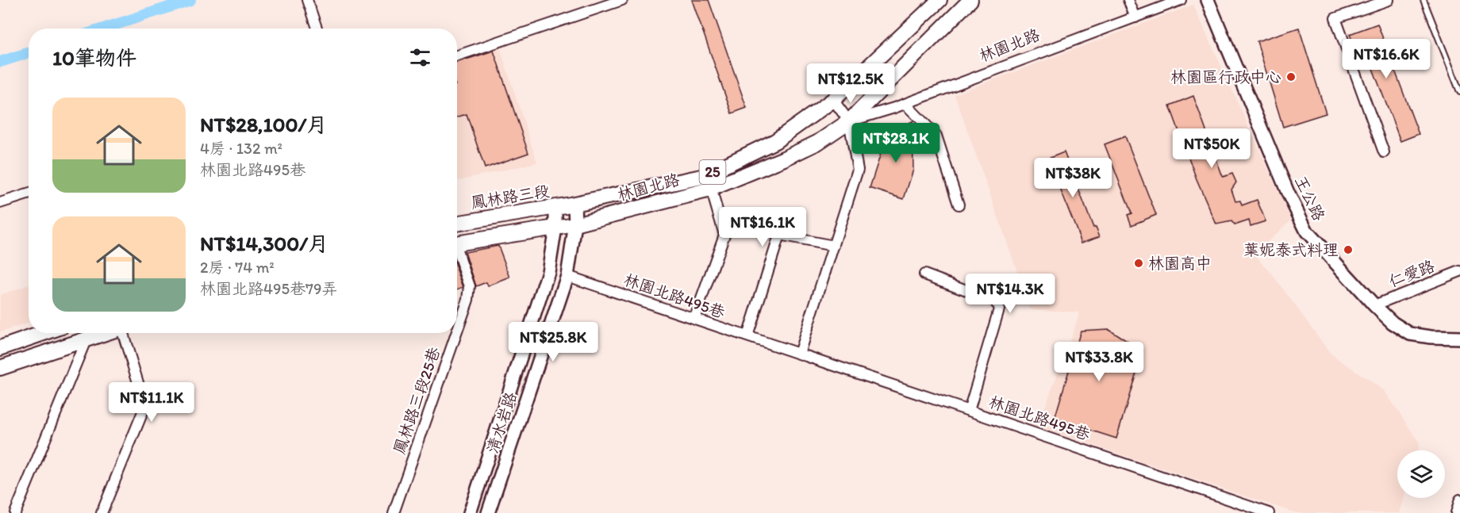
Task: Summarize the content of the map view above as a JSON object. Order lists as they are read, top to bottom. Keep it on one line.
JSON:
{"streets":{"main road":["林園北路","25","鳳林路三段"],"street":["王公路","仁愛路","林園北路495巷","鳳林路三段25巷","清水岩路"]},"crossings":[["林園北路","25"],["林園北路","鳳林路三段"],["林園北路","清水岩路"],["25","清水岩路"],["鳳林路三段","清水岩路"],["王公路","仁愛路"],["林園北路495巷","清水岩路"]],"places":["林園區行政中心","葉妮泰式料理","林園高中"],"page":{"heading":"10筆物件","price":["NT$16.6K","NT$12.5K","NT$28.1K","NT$50K","NT$38K","NT$16.1K","NT$14.3K","NT$25.8K","NT$33.8K","NT$11.1K"],"list":[{"name":"NT$28,100/月","note":"4房 · 132 m² · 林園北路495巷"},{"name":"NT$14,300/月","note":"2房 · 74 m² · 林園北路495巷79弄"}]}}
